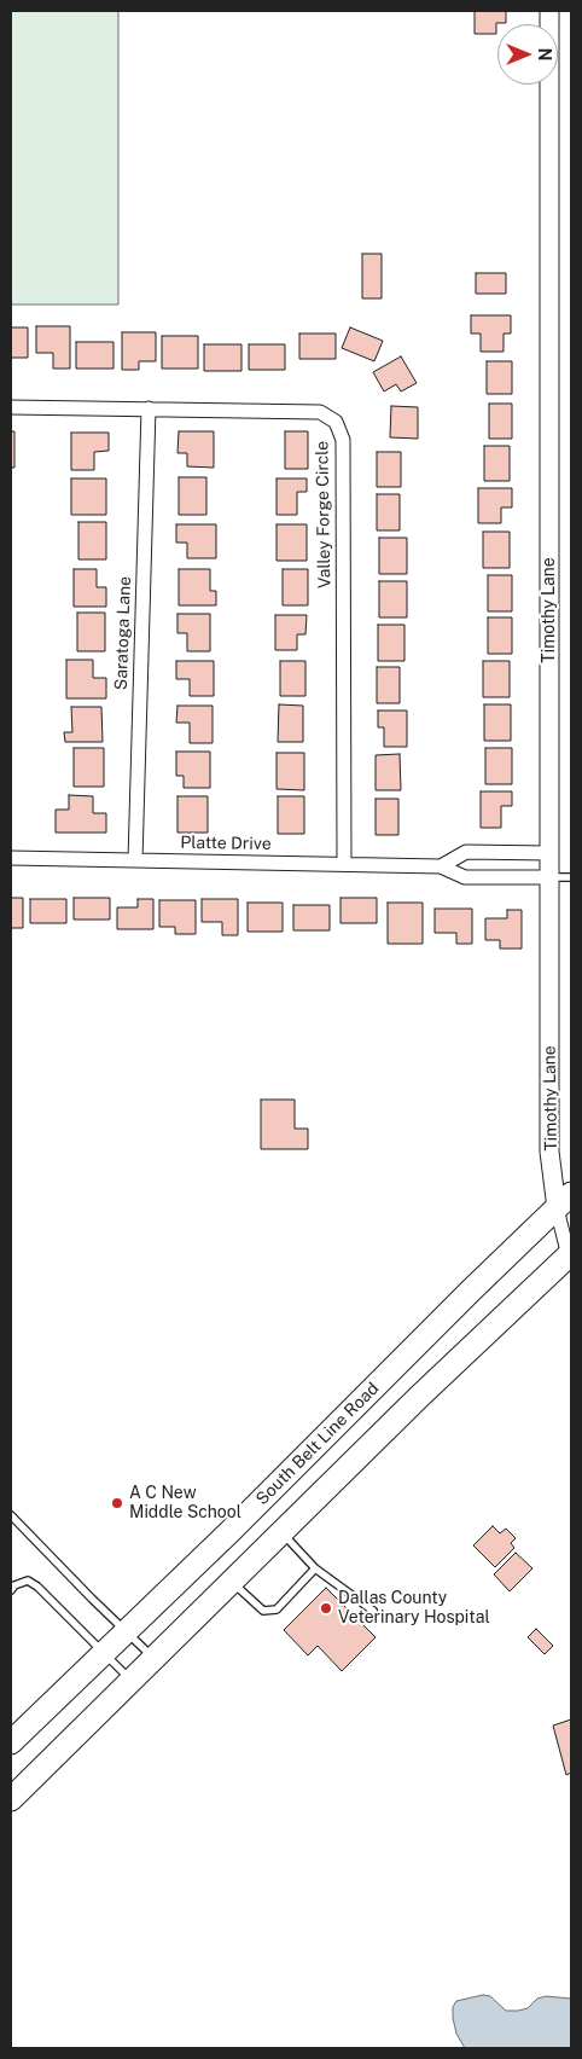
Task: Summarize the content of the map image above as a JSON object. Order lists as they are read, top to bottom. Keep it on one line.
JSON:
{"streets":{"main road":["South Belt Line Road"],"street":["Valley Forge Circle","Timothy Lane","Saratoga Lane","Platte Drive"]},"crossings":[["Valley Forge Circle","Saratoga Lane"],["Valley Forge Circle","Platte Drive"],["Timothy Lane","Platte Drive"],["Timothy Lane","South Belt Line Road"],["Saratoga Lane","Platte Drive"]],"places":["A C New Middle School","Dallas County Veterinary Hospital"],"north":"right"}
